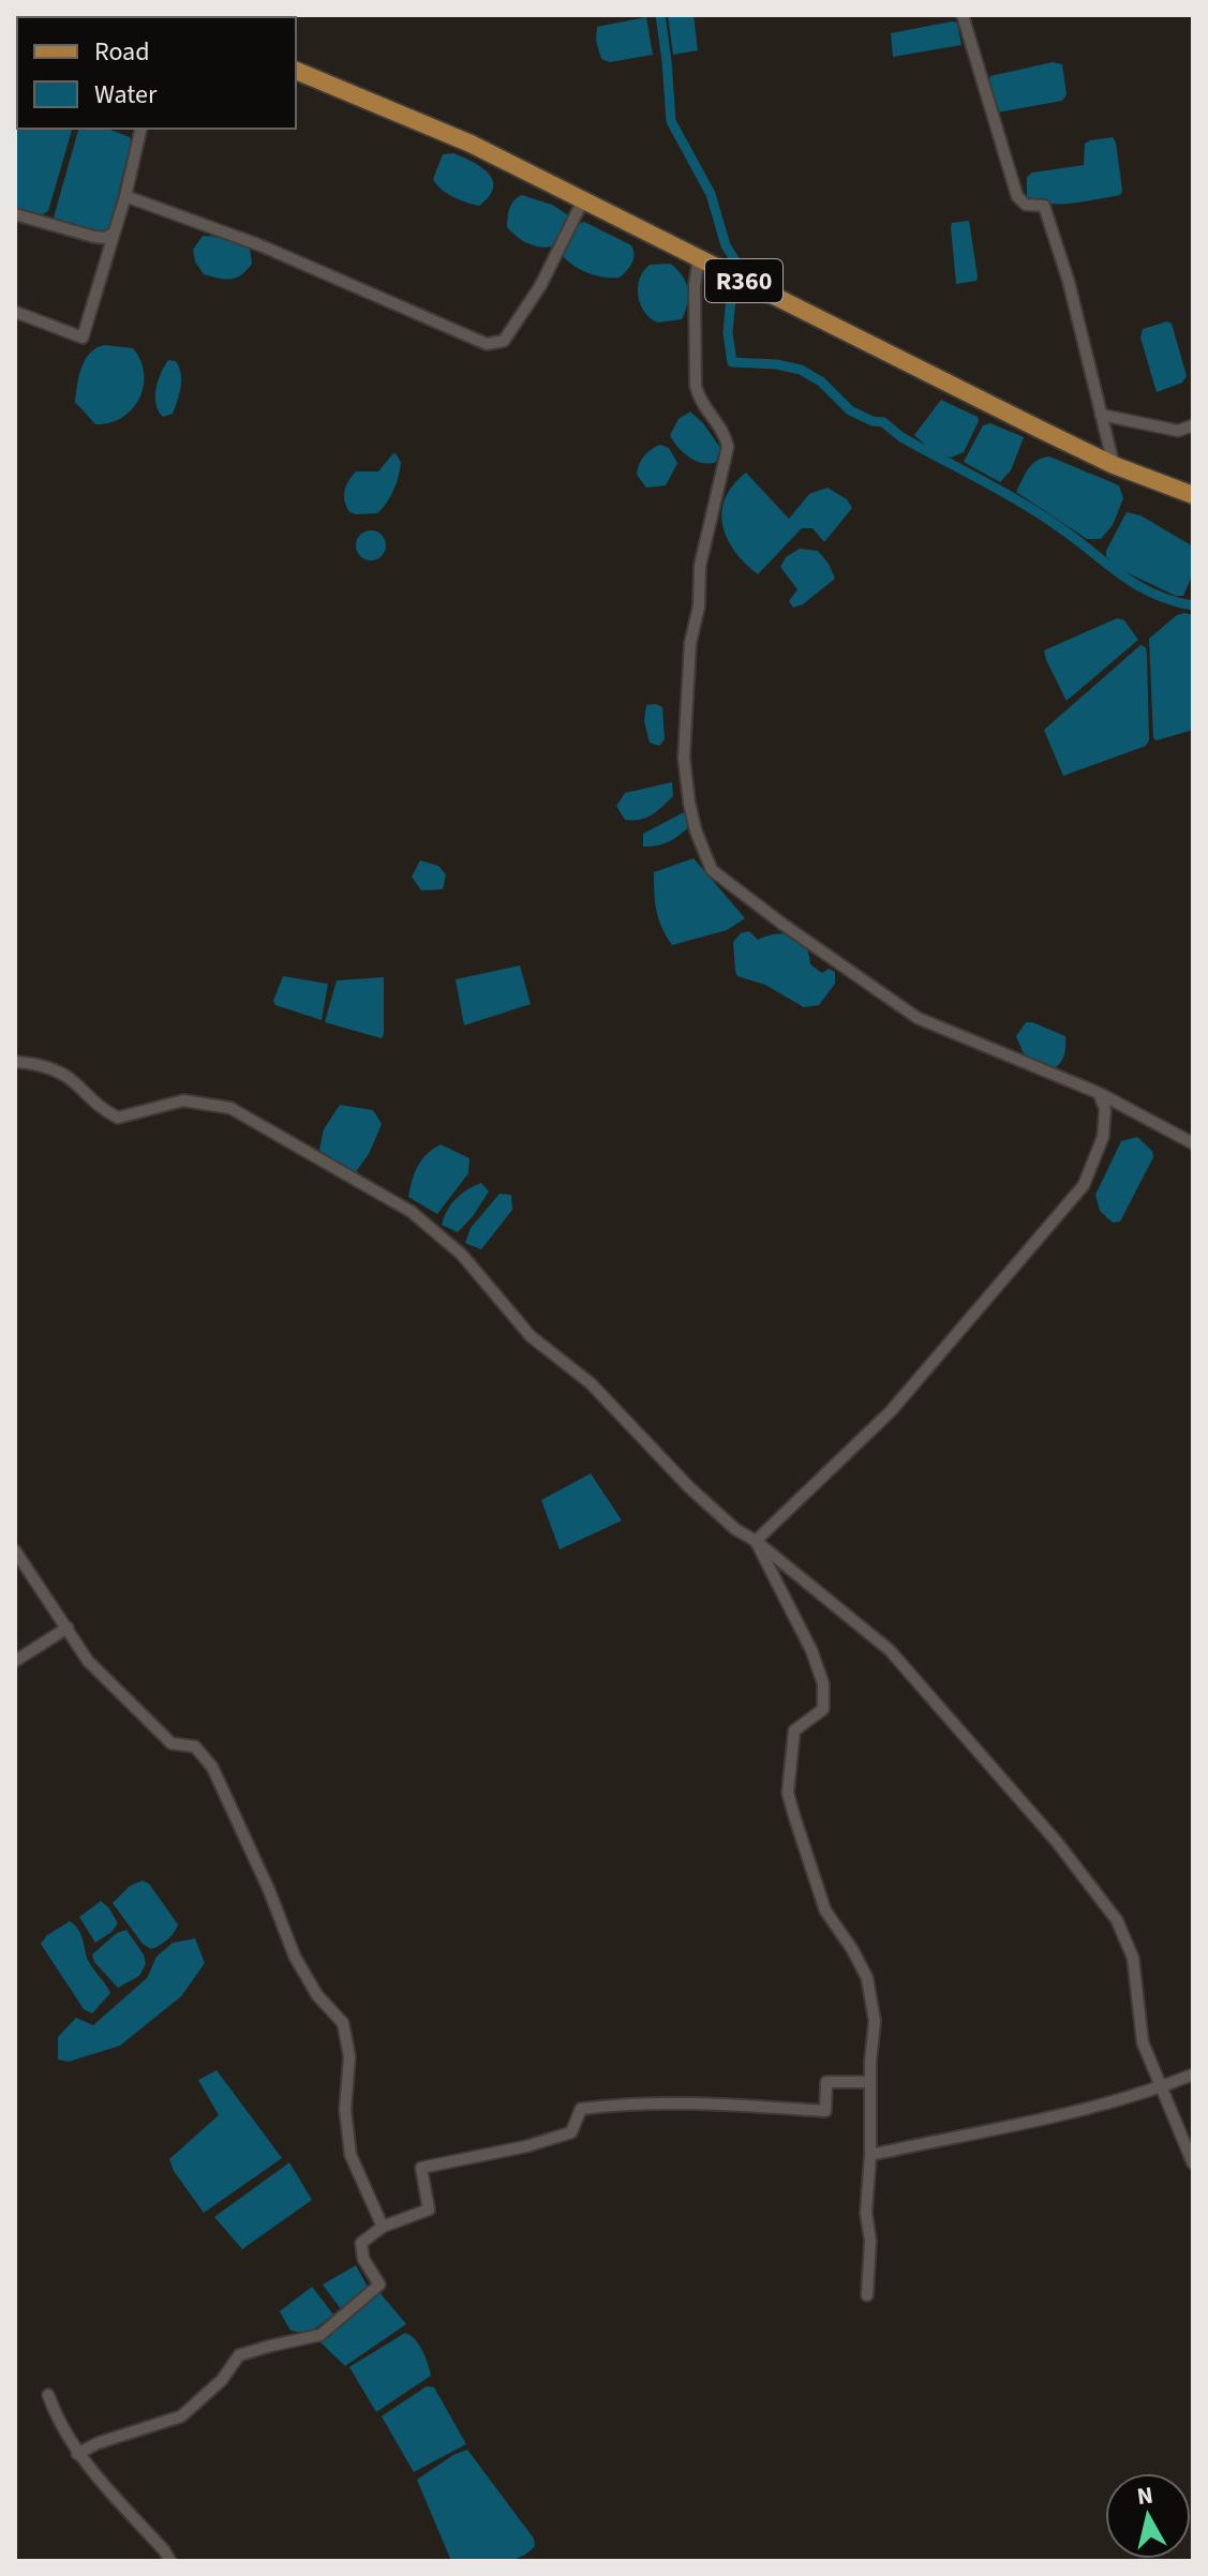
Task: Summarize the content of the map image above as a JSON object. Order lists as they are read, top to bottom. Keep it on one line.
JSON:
{"streets":{"main road":["R360"]},"legend":["Road","Water"],"north":"top"}
